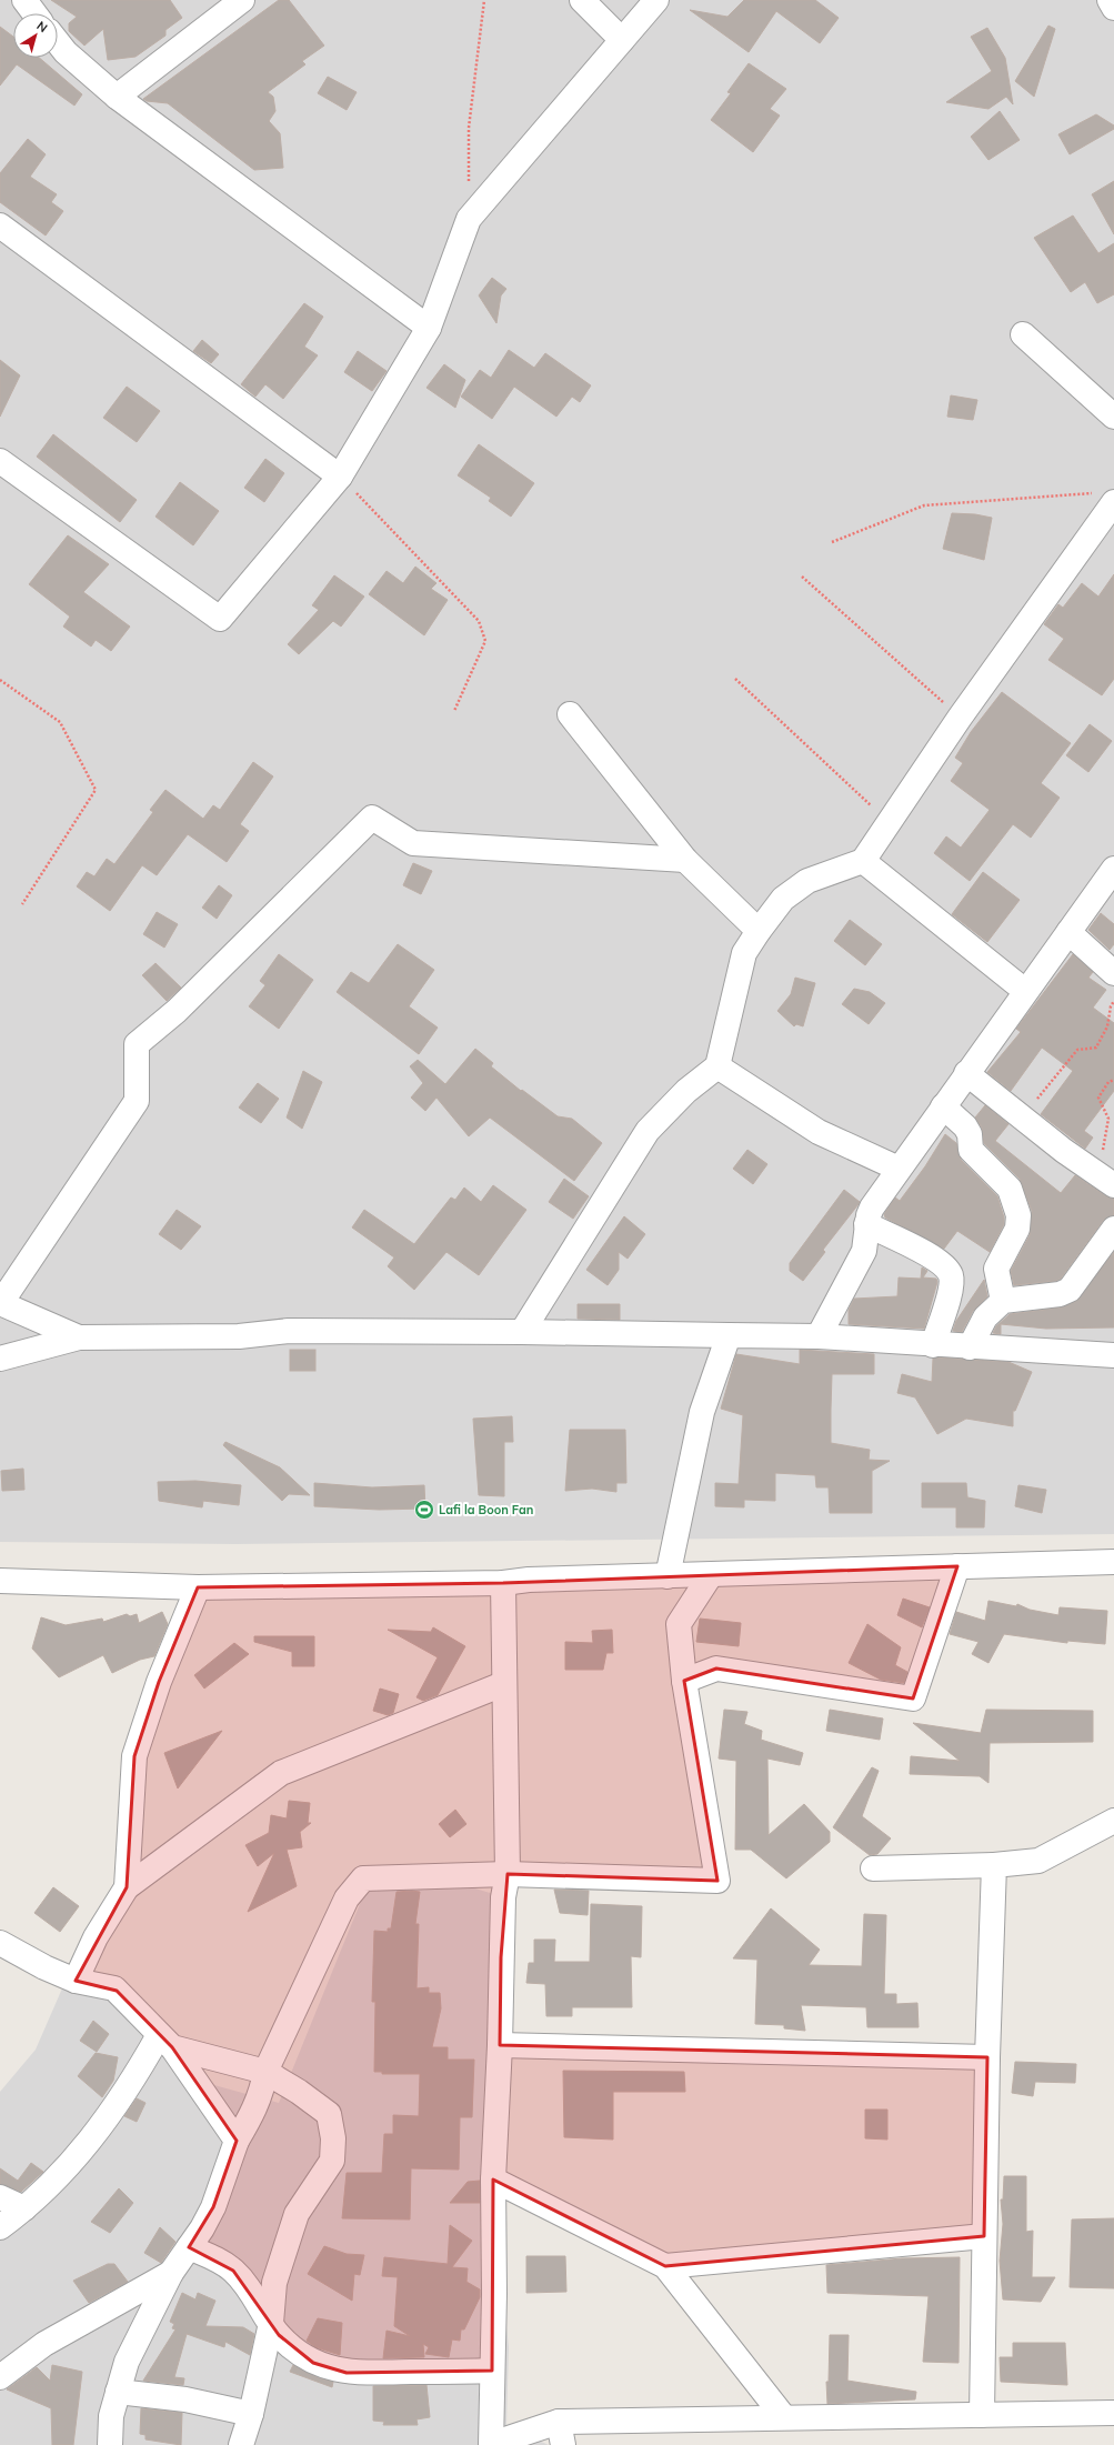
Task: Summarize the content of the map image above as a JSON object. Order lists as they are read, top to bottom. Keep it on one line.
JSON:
{"places":{"sports":["Lafi la Boon Fan"]},"north":"top right"}
